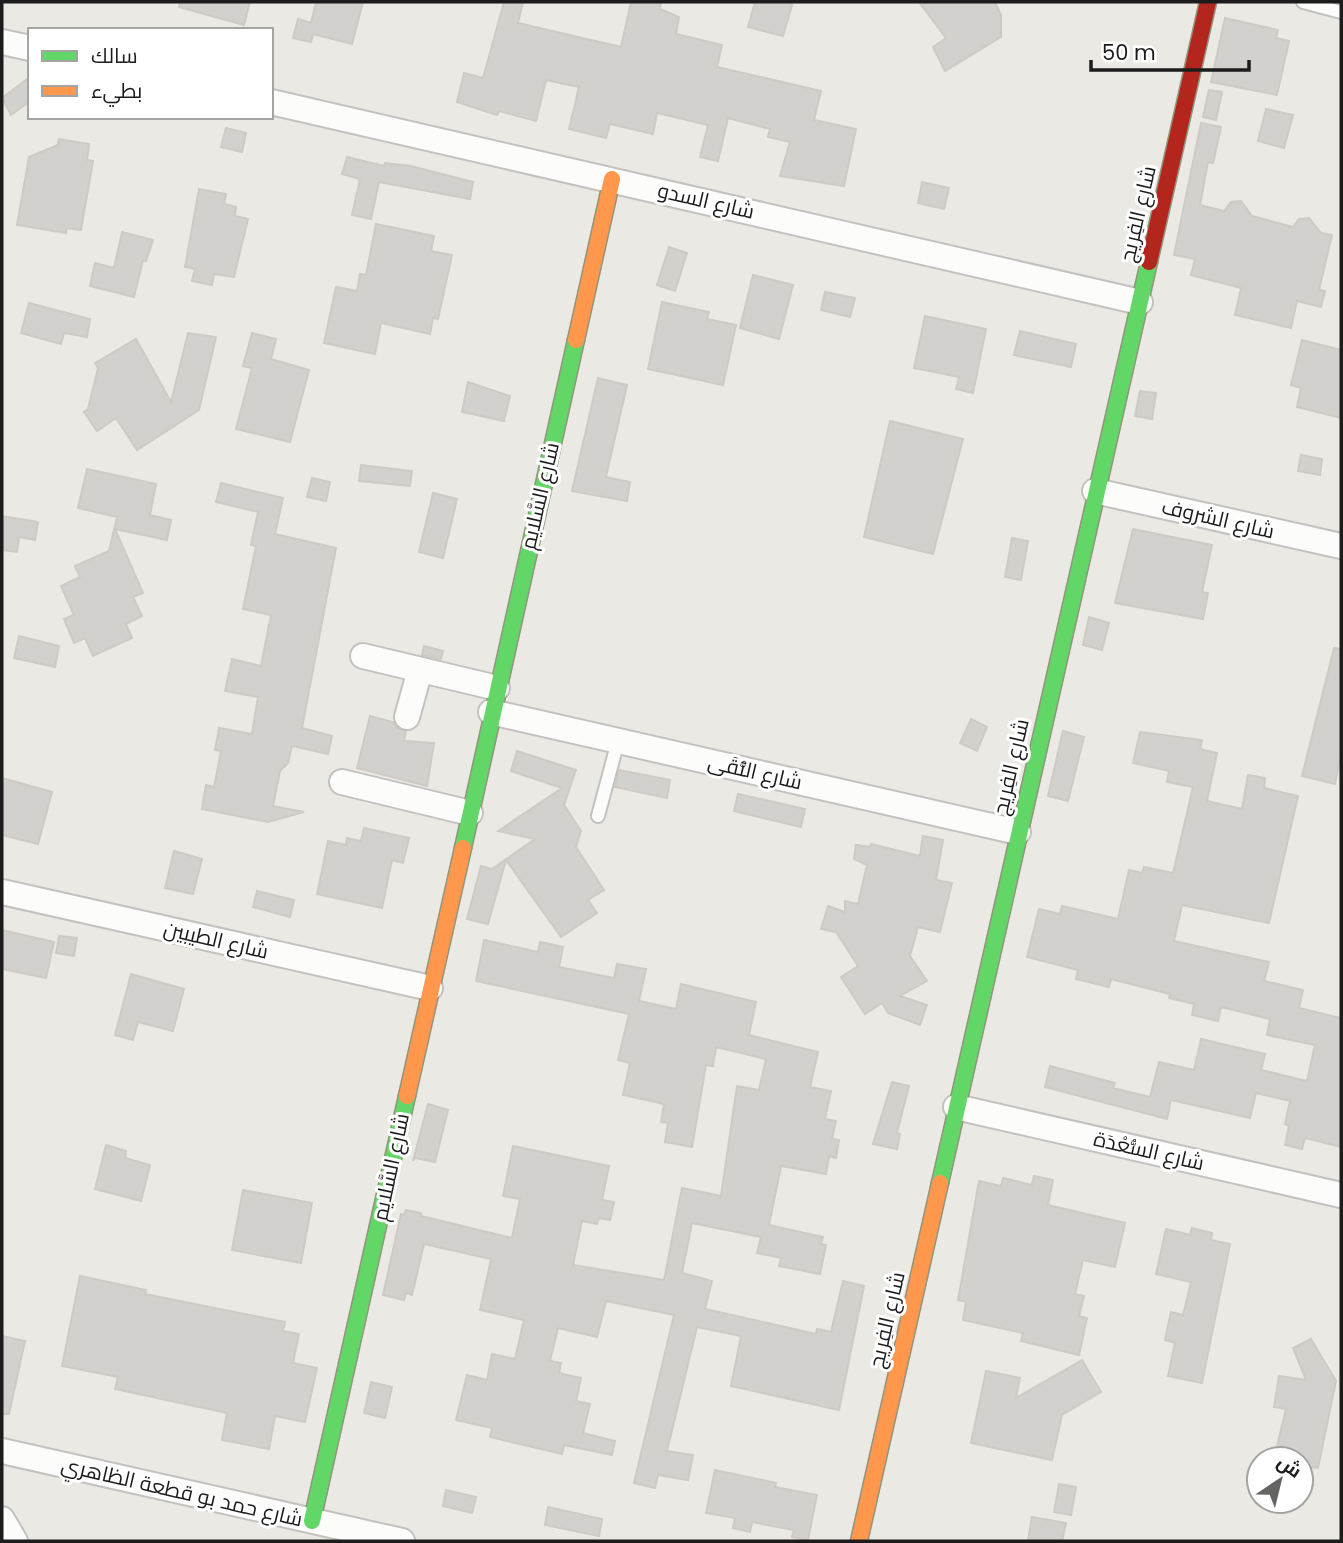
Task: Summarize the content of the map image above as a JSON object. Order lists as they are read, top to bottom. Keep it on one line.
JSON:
{"streets":{"street":["شارع السدو","شارع الفِريج","شارع السَّلايم","شارع الشروف","شارع التُّقَى","شارع الطيبين","شارع السُّعْدَة","شارع حمد بو قطعة الظاهري"]},"crossings":[["شارع السدو","شارع الفِريج"],["شارع السدو","شارع السَّلايم"],["شارع الفِريج","شارع الشروف"],["شارع الفِريج","شارع التُّقَى"],["شارع الفِريج","شارع السُّعْدَة"],["شارع السَّلايم","شارع التُّقَى"],["شارع السَّلايم","شارع الطيبين"],["شارع السَّلايم","شارع حمد بو قطعة الظاهري"]],"legend":["سالك","بطيء"],"scale_bar":"50 m","north":"top right"}
